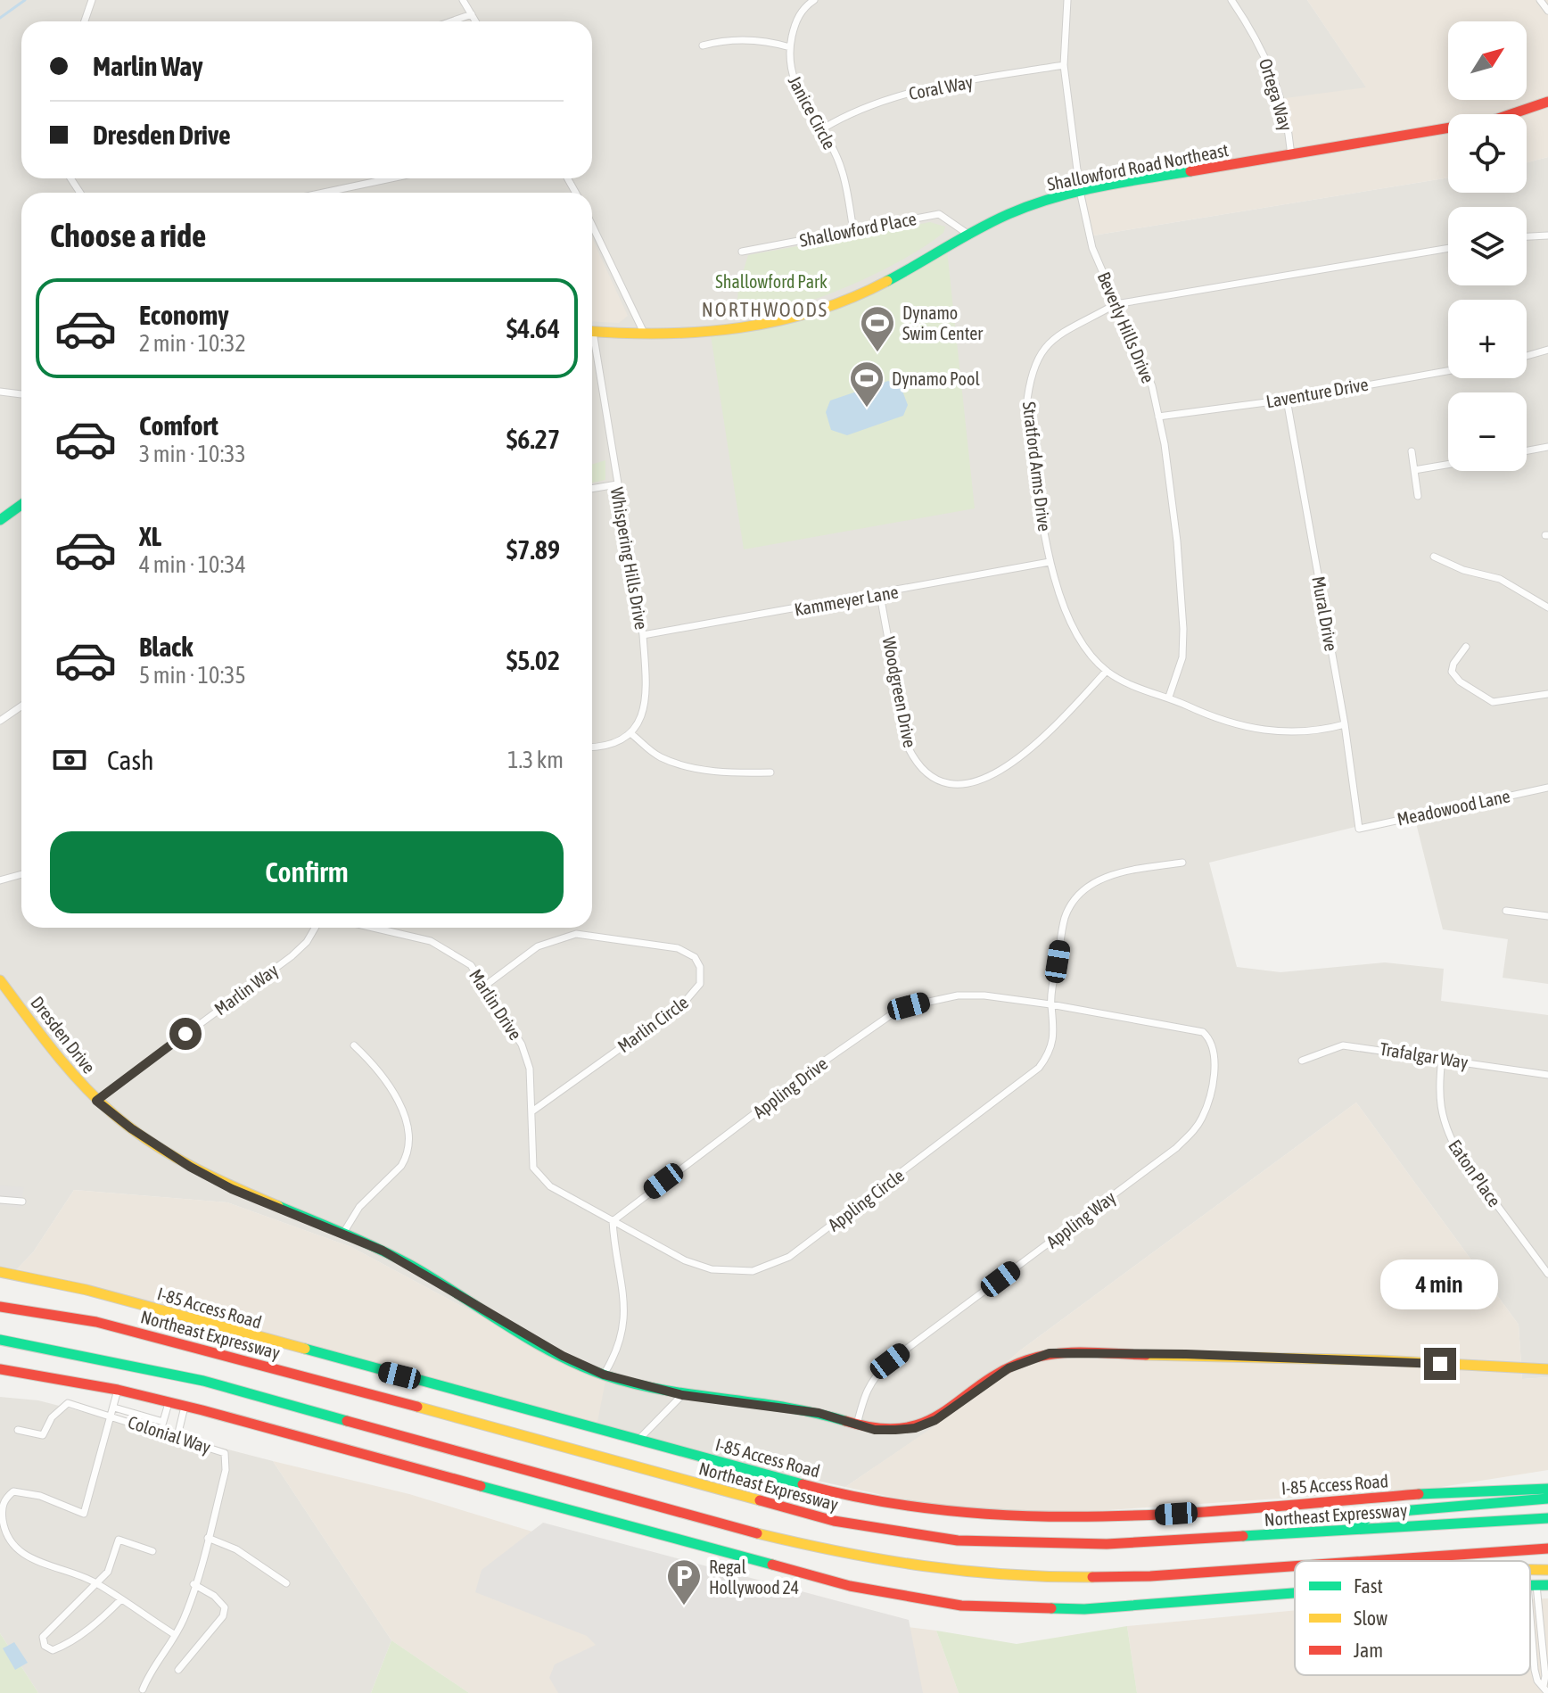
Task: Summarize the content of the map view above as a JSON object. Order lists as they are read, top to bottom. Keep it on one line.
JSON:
{"streets":{"main road":["Shallowford Road Northeast","Dresden Drive","I-85 Access Road","Northeast Expressway"],"street":["Coral Way","Ortega Way","Janice Circle","Shallowford Place","Beverly Hills Drive","Laventure Drive","Stratford Arms Drive","Whispering Hills Drive","Kammeyer Lane","Mural Drive","Woodgreen Drive","Meadowood Lane","Marlin Way","Marlin Drive","Marlin Circle","Trafalgar Way","Appling Drive","Eaton Place","Appling Circle","Appling Way","Colonial Way"]},"crossings":[["Coral Way","Janice Circle"],["Coral Way","Beverly Hills Drive"],["Ortega Way","Shallowford Road Northeast"],["Janice Circle","Shallowford Place"],["Shallowford Road Northeast","Shallowford Place"],["Shallowford Road Northeast","Beverly Hills Drive"],["Beverly Hills Drive","Laventure Drive"],["Beverly Hills Drive","Stratford Arms Drive"],["Laventure Drive","Mural Drive"],["Stratford Arms Drive","Kammeyer Lane"],["Stratford Arms Drive","Mural Drive"],["Stratford Arms Drive","Woodgreen Drive"],["Whispering Hills Drive","Kammeyer Lane"],["Kammeyer Lane","Woodgreen Drive"],["Mural Drive","Meadowood Lane"],["Marlin Way","Dresden Drive"],["Marlin Drive","Marlin Circle"],["Marlin Drive","Appling Drive"],["Marlin Drive","Appling Circle"],["Dresden Drive","Appling Way"],["Trafalgar Way","Eaton Place"],["Appling Drive","Appling Circle"],["Appling Drive","Appling Way"]],"districts":["NORTHWOODS"],"parks":["Shallowford Park"],"places":{"sports":["Dynamo Swim Center","Dynamo Pool"],"parking":["Regal Hollywood 24"]},"legend":["Fast","Slow","Jam"],"north":"top right","page":{"map_buttons":["+","−"],"banner":["Marlin Way","Dresden Drive"],"heading":"Choose a ride","list":[{"name":"Economy","note":"2 min · 10:32","value":"$4.64"},{"name":"Comfort","note":"3 min · 10:33","value":"$6.27"},{"name":"XL","note":"4 min · 10:34","value":"$7.89"},{"name":"Black","note":"5 min · 10:35","value":"$5.02"}],"pay":["Cash","1.3 km"],"buttons":"Confirm","bubble":"4 min"}}
